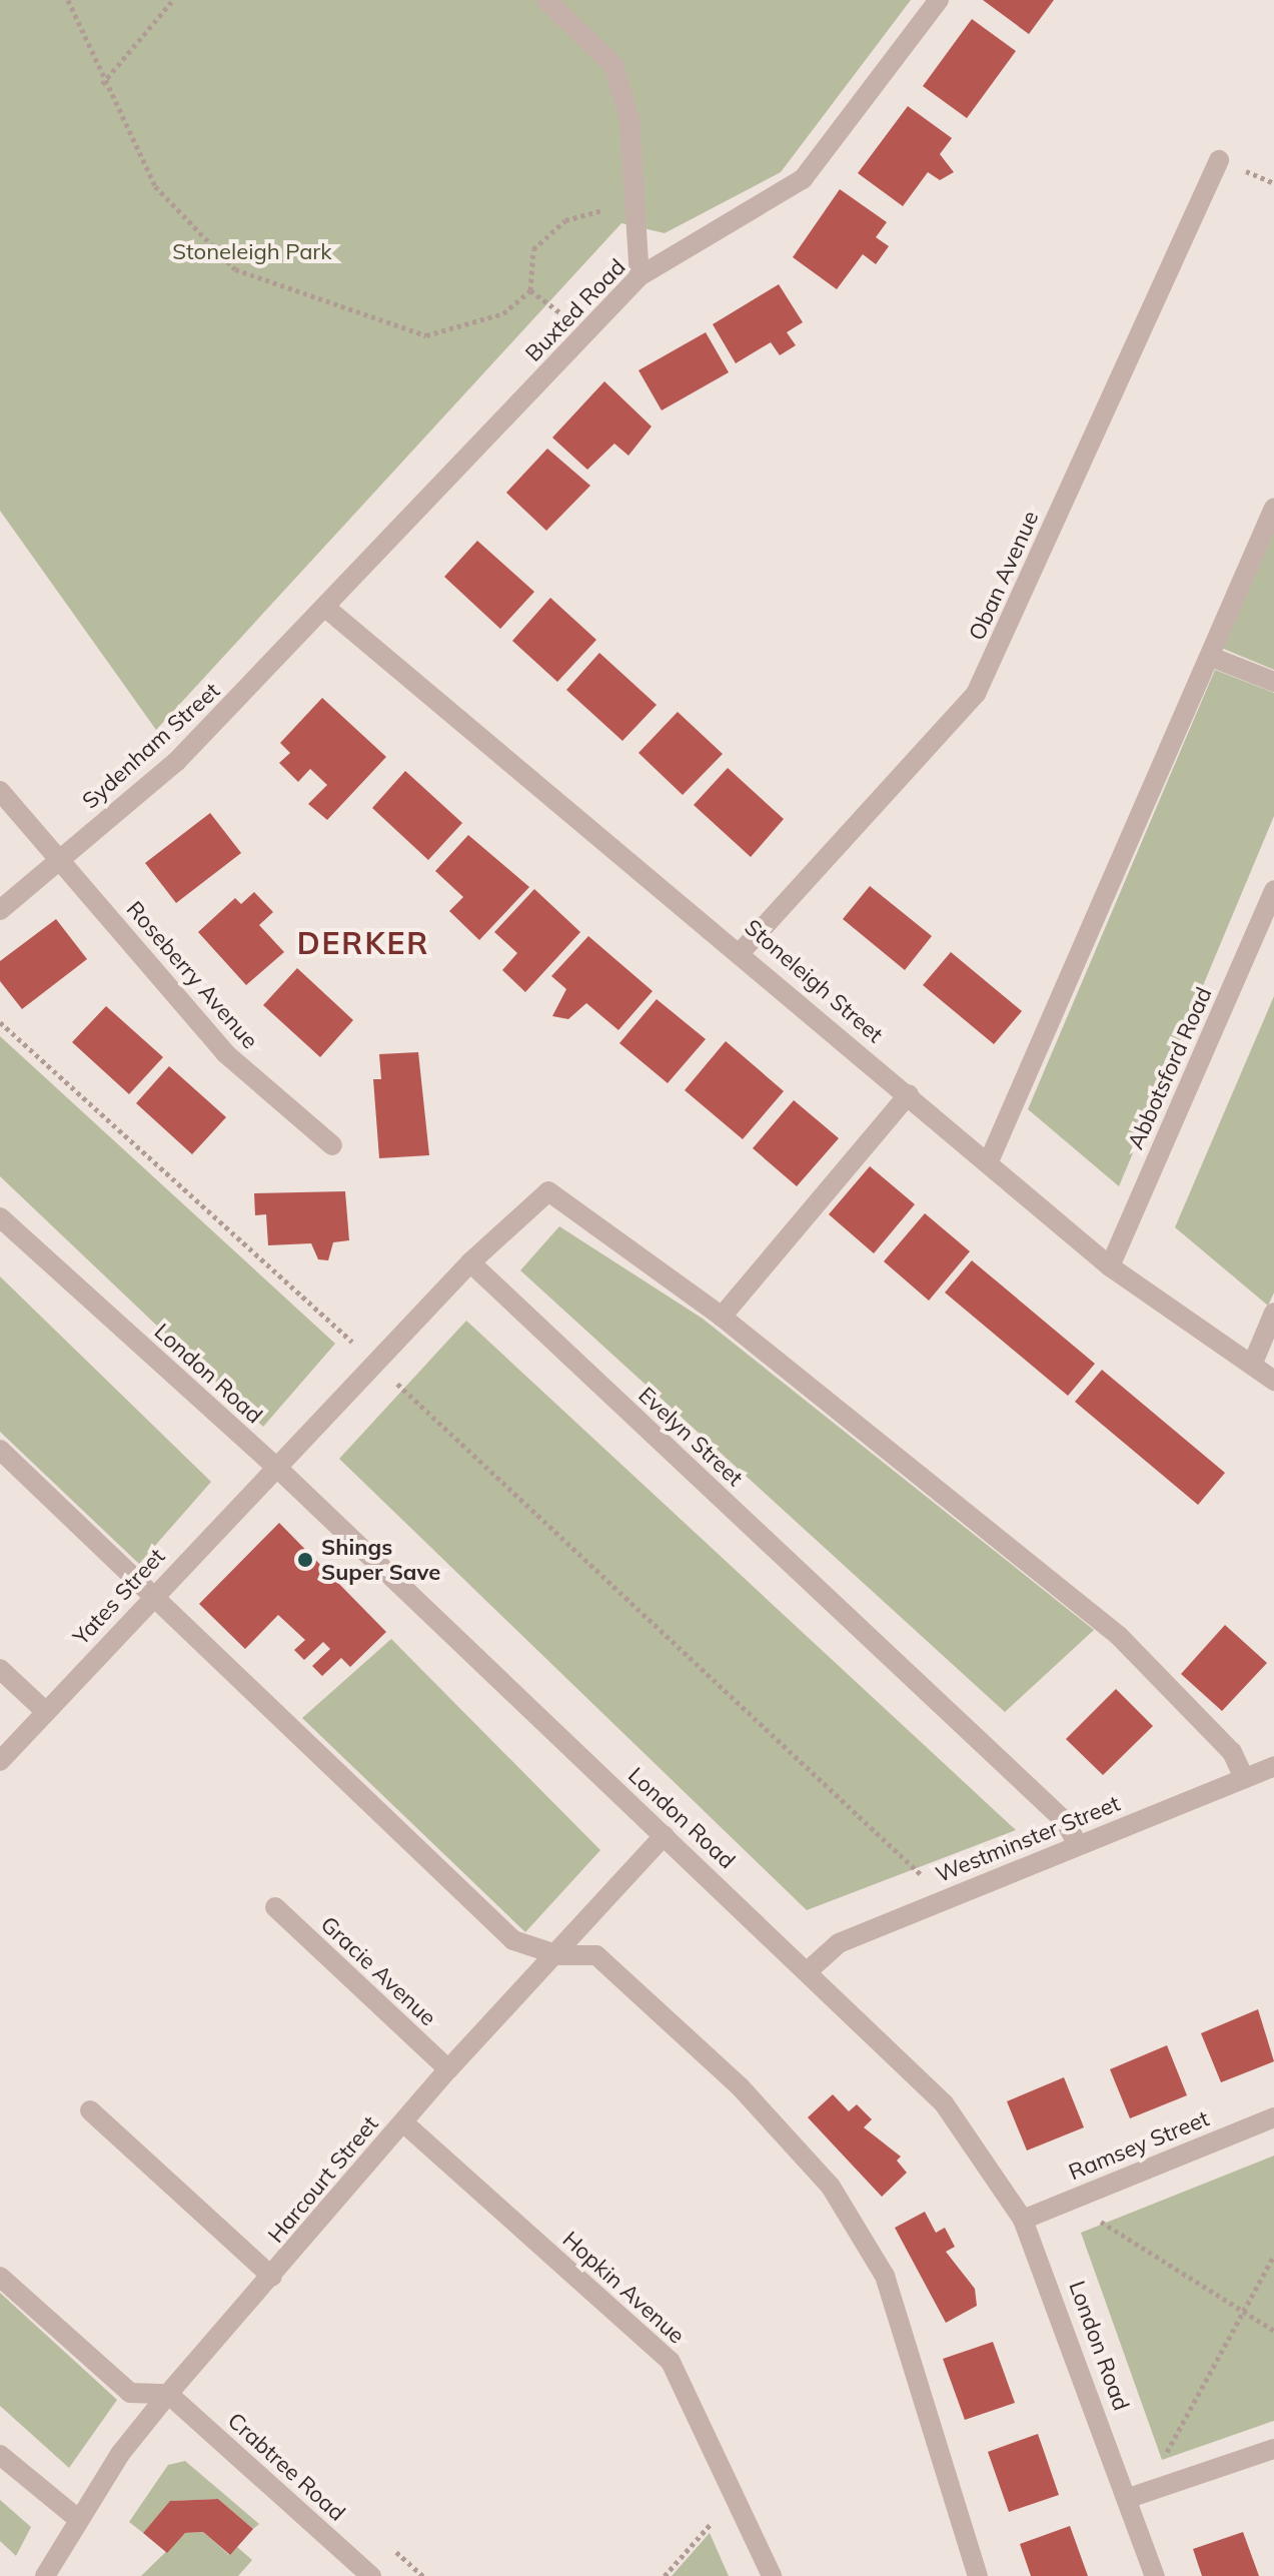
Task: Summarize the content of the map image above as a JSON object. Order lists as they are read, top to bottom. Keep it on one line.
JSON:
{"streets":{"street":["Buxted Road","Oban Avenue","Sydenham Street","Roseberry Avenue","Stoneleigh Street","Abbotsford Road","London Road","Evelyn Street","Yates Street","Westminster Street","Gracie Avenue","Ramsey Street","Harcourt Street","Hopkin Avenue","Crabtree Road"]},"crossings":[["Buxted Road","Sydenham Street"],["Buxted Road","Stoneleigh Street"],["Oban Avenue","Stoneleigh Street"],["Sydenham Street","Roseberry Avenue"],["Sydenham Street","Stoneleigh Street"],["Stoneleigh Street","Abbotsford Road"],["London Road","Yates Street"],["London Road","Westminster Street"],["London Road","Ramsey Street"],["London Road","Harcourt Street"],["Evelyn Street","Westminster Street"],["Gracie Avenue","Harcourt Street"],["Harcourt Street","Hopkin Avenue"],["Harcourt Street","Crabtree Road"]],"districts":["DERKER"],"parks":["Stoneleigh Park"],"places":["Shings Super Save"]}
